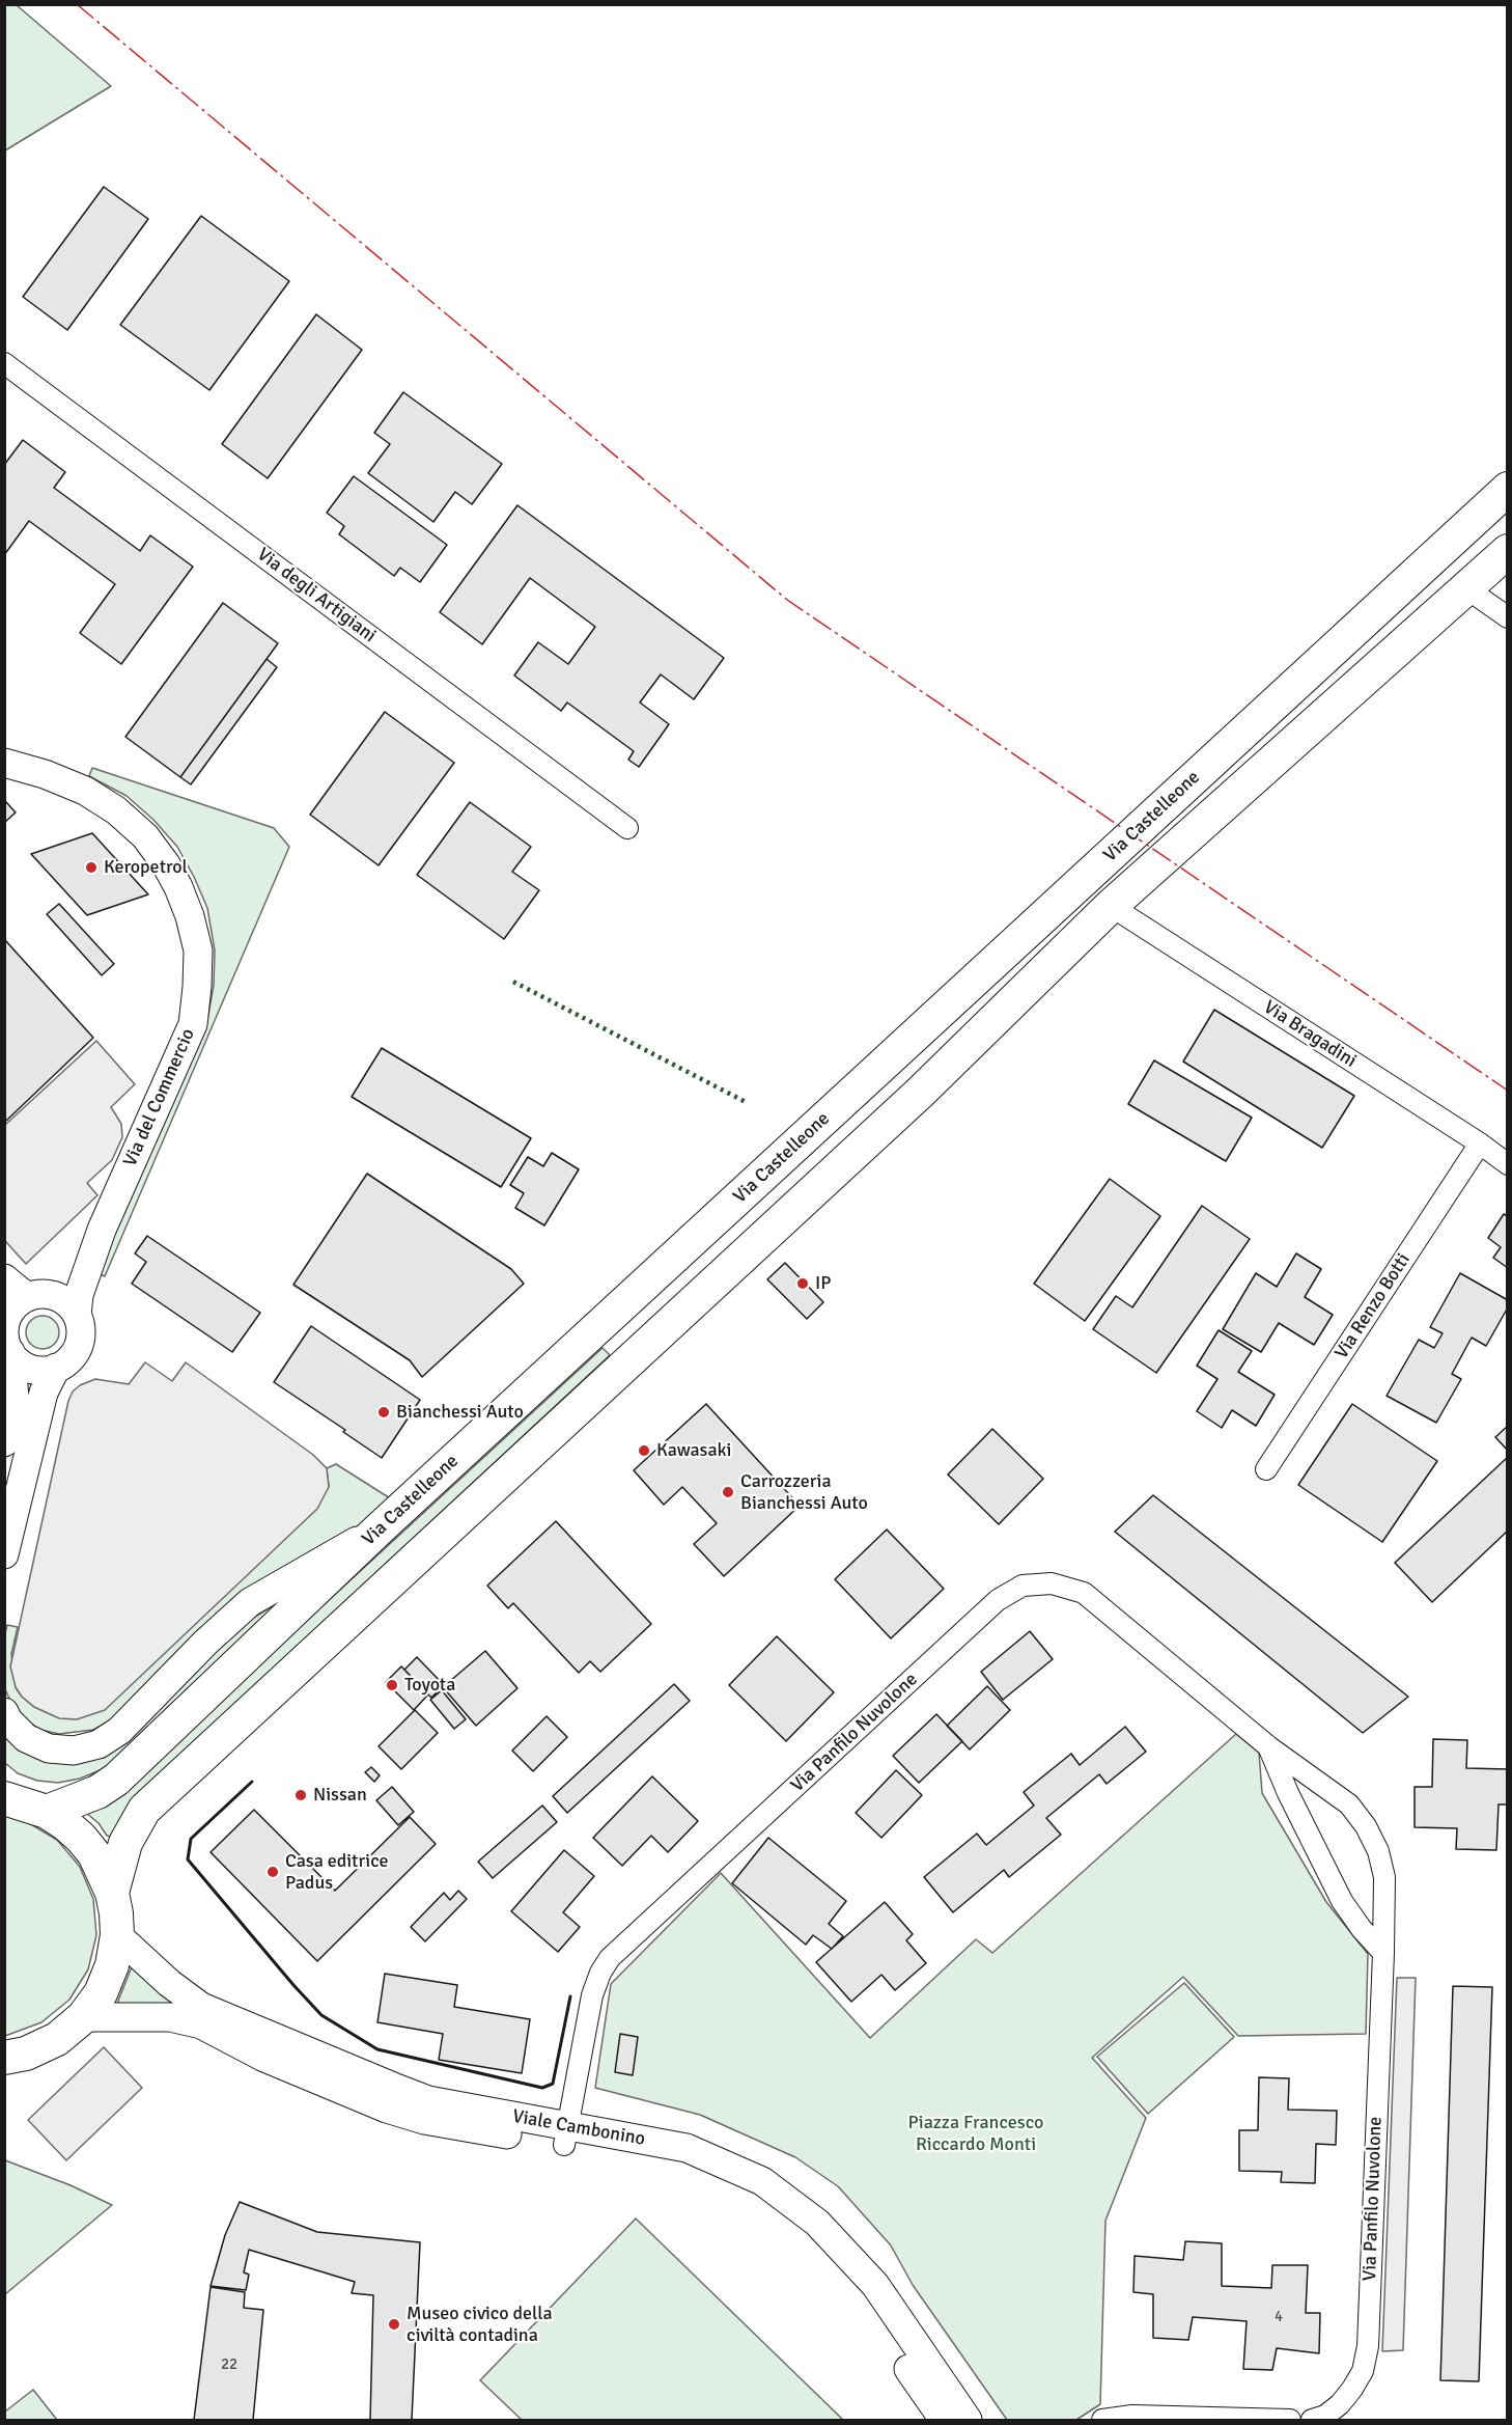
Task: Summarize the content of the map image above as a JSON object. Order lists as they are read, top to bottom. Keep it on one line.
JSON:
{"streets":{"main road":["Via Castelleone"],"street":["Via degli Artigiani","Via Bragadini","Via del Commercio","Via Renzo Botti","Via Panfilo Nuvolone","Viale Cambonino"]},"crossings":[["Via Castelleone","Via Bragadini"],["Via Bragadini","Via Renzo Botti"],["Via Panfilo Nuvolone","Viale Cambonino"]],"parks":["Piazza Francesco Riccardo Monti"],"places":["Keropetrol","IP","Bianchessi Auto","Kawasaki","Carrozzeria Bianchessi Auto","Toyota","Nissan","Casa editrice Padus","Museo civico della civiltà contadina"],"house_numbers":["4","22"]}
